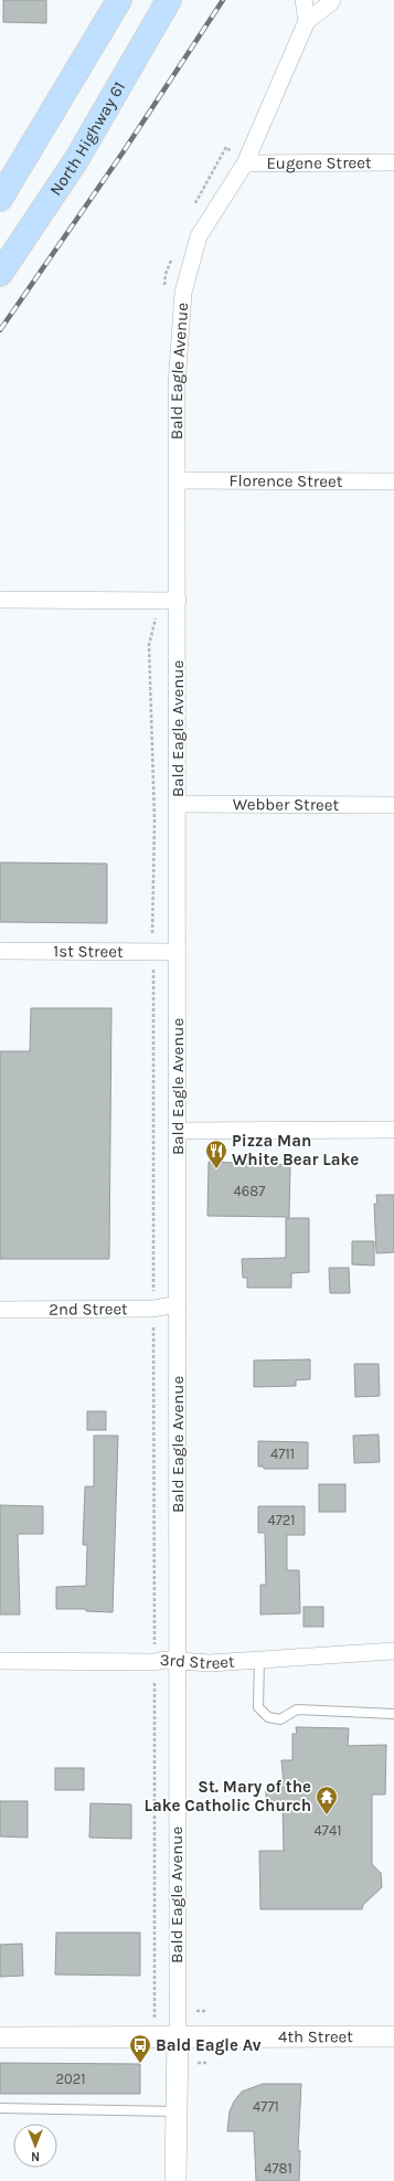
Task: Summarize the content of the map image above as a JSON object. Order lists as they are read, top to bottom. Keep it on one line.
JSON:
{"streets":{"main road":["North Highway 61"],"street":["Eugene Street","Bald Eagle Avenue","Florence Street","Webber Street","1st Street","2nd Street","3rd Street","4th Street"]},"crossings":[["Eugene Street","Bald Eagle Avenue"],["Bald Eagle Avenue","Florence Street"],["Bald Eagle Avenue","Webber Street"],["Bald Eagle Avenue","1st Street"],["Bald Eagle Avenue","2nd Street"],["Bald Eagle Avenue","3rd Street"],["Bald Eagle Avenue","4th Street"]],"places":{"restaurant":["Pizza Man White Bear Lake"],"temple":["St. Mary of the Lake Catholic Church"],"bus stop":["Bald Eagle Av"]},"house_numbers":["4687","4711","4721","4741","2021","4771","4781"],"north":"bottom"}
